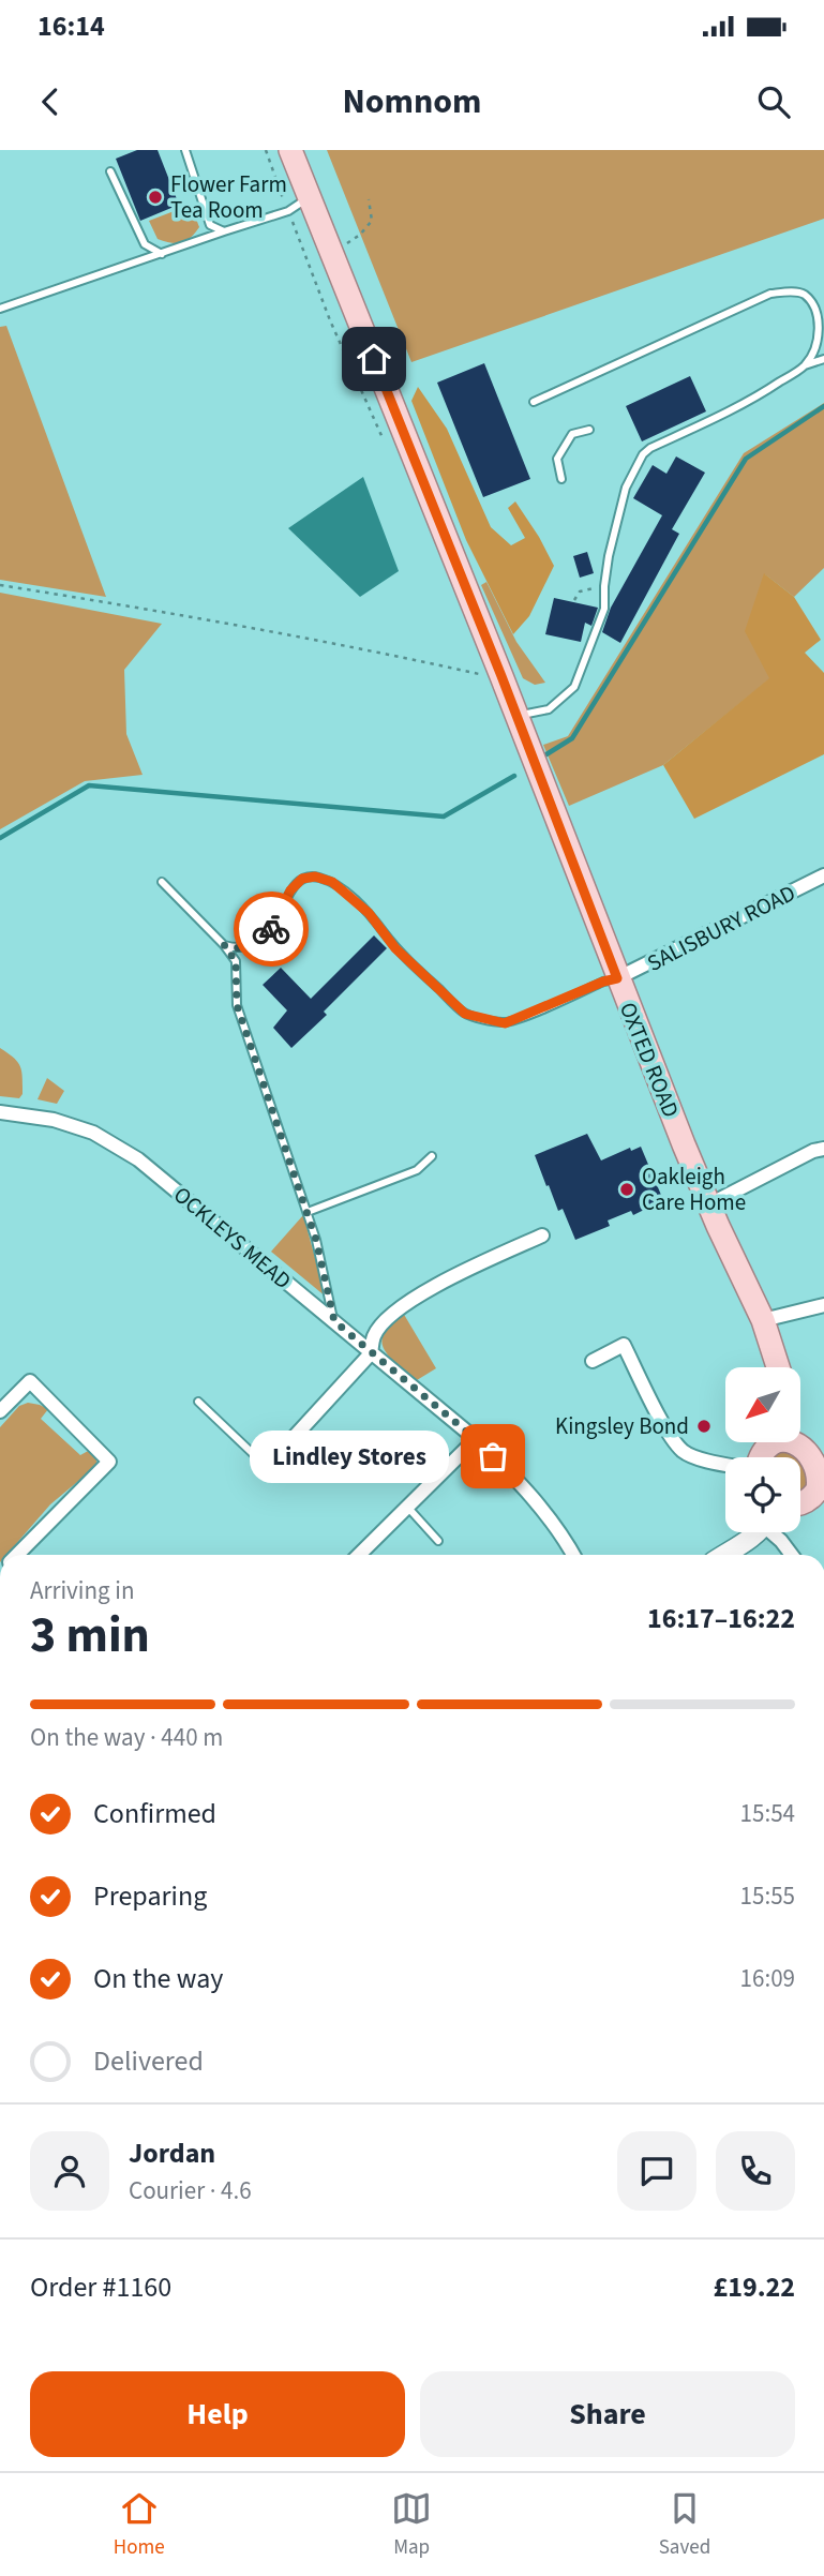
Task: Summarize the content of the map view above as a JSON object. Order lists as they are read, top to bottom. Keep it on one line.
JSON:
{"streets":{"main road":["OXTED ROAD"],"street":["SALISBURY ROAD","OCKLEYS MEAD"]},"crossings":[["SALISBURY ROAD","OXTED ROAD"]],"places":["Flower Farm Tea Room","Oakleigh Care Home","Kingsley Bond","Lindley Stores"],"north":"bottom left","page":{"status":"16:14","header":"Nomnom","bubble":"Lindley Stores","heading":["3 min","Arriving in","16:17–16:22"],"panel":["Jordan","Courier · 4.6","Order #1160","£19.22"],"bar":"On the way · 440 m","list":[["Confirmed","15:54"],["Preparing","15:55"],["On the way","16:09"],"Delivered"],"buttons":["Help","Share"],"tabs":["Home","Map","Saved"]}}
